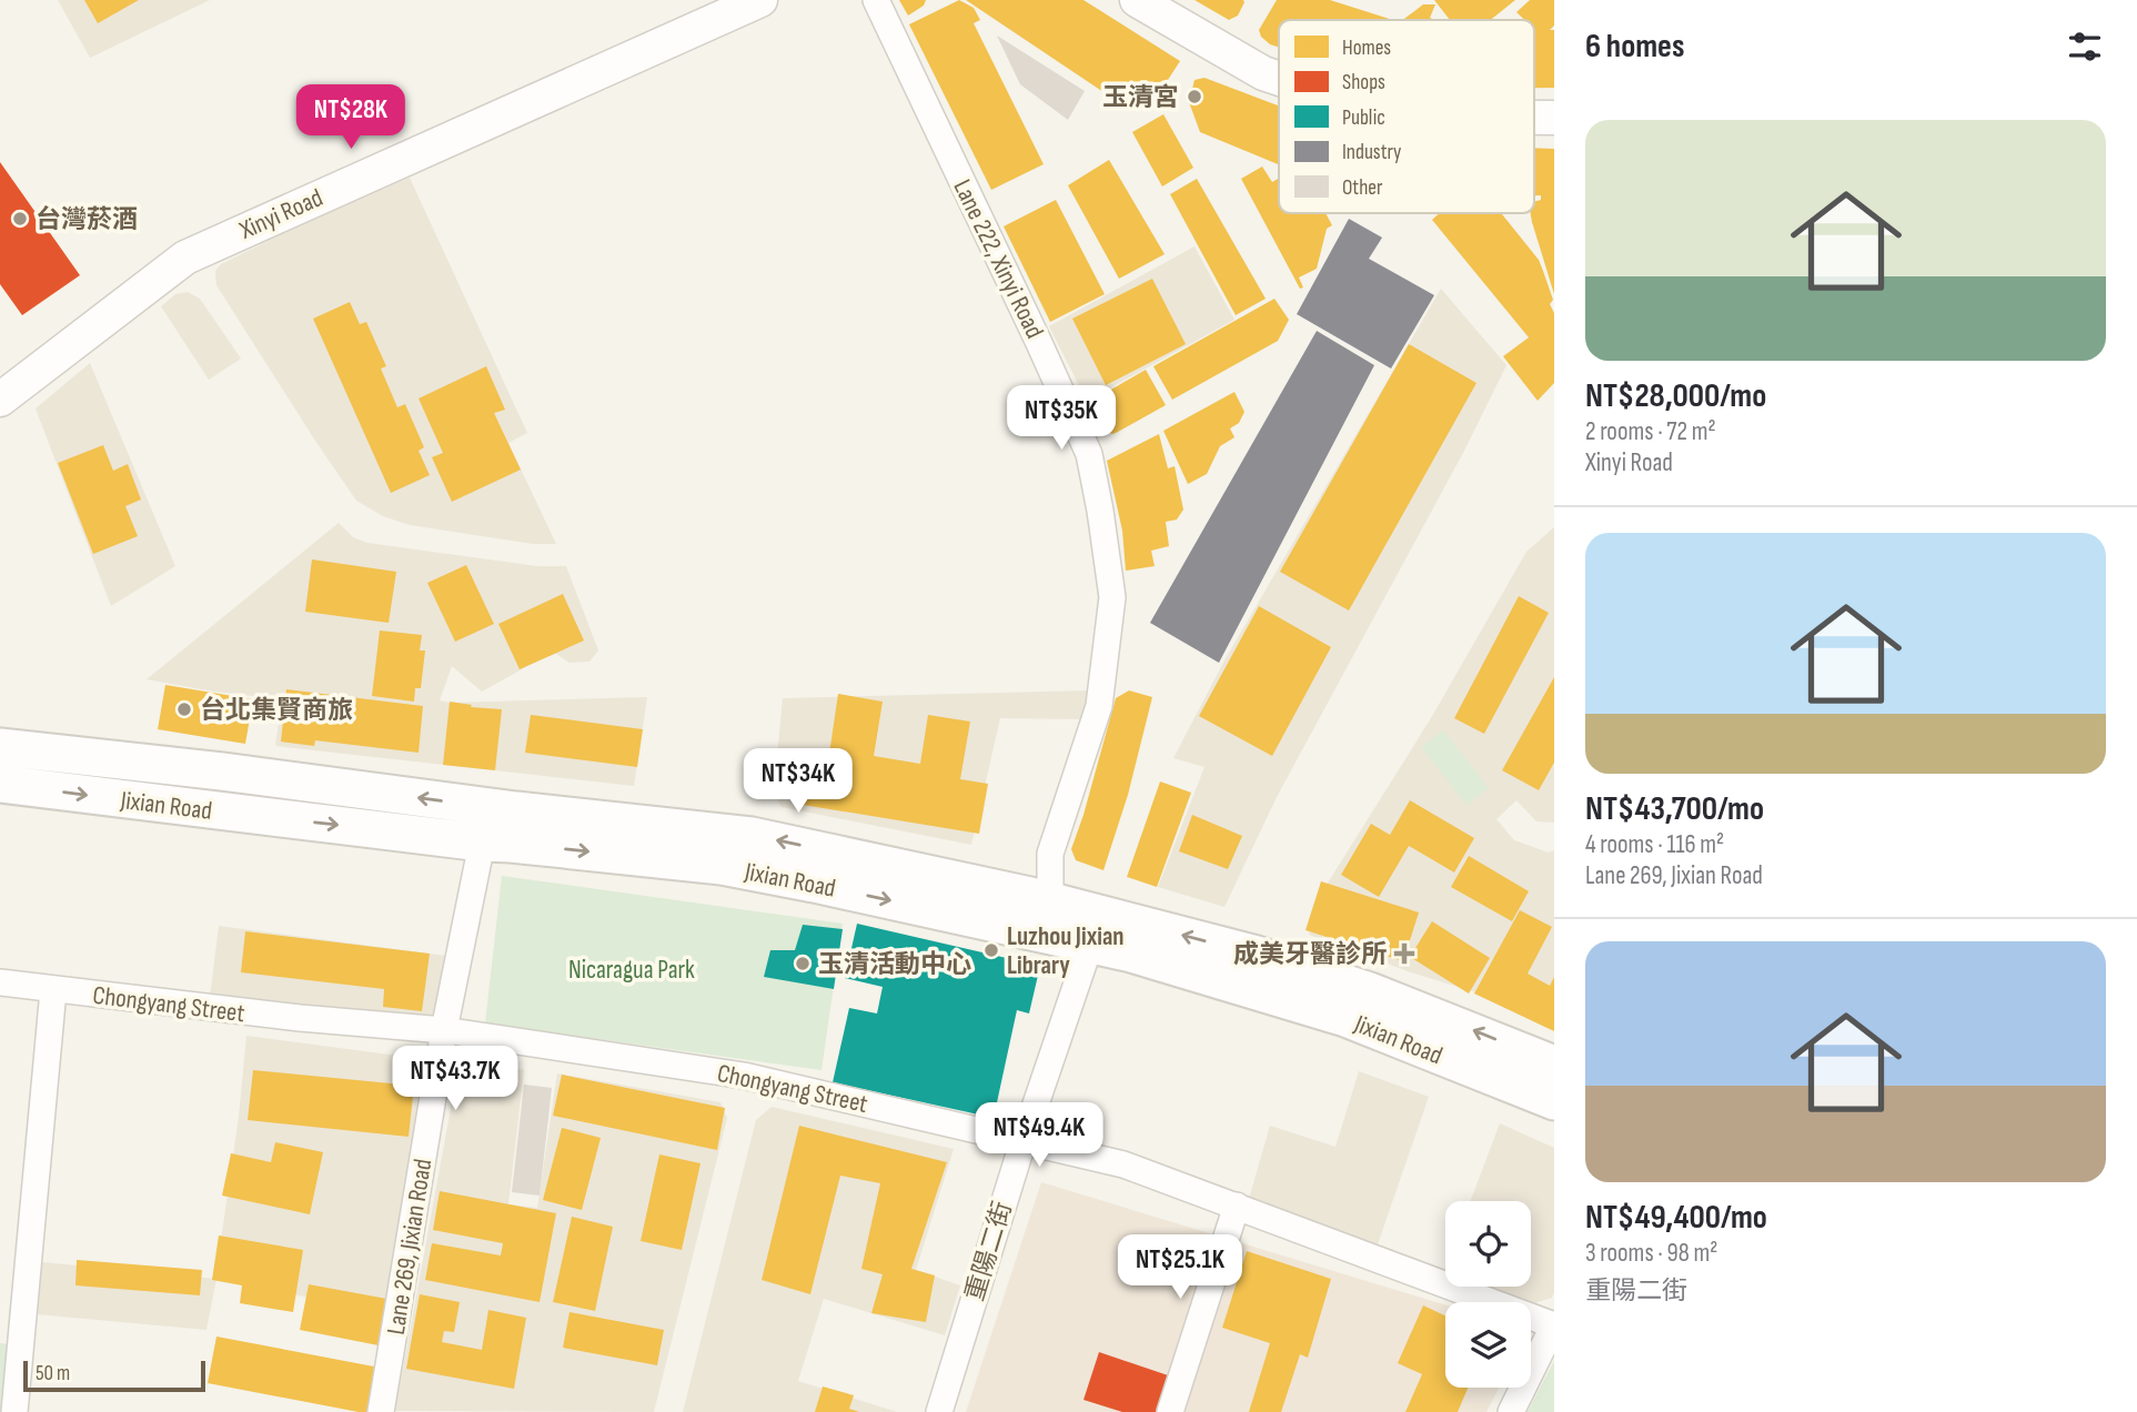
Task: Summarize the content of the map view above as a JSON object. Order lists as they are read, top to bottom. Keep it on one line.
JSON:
{"streets":{"main road":["Jixian Road"],"street":["Xinyi Road","Lane 222, Xinyi Road","Chongyang Street","Lane 269, Jixian Road","重陽二街"]},"crossings":[["Lane 222, Xinyi Road","Jixian Road"],["Jixian Road","Lane 269, Jixian Road"],["Jixian Road","重陽二街"],["Chongyang Street","Lane 269, Jixian Road"],["Chongyang Street","重陽二街"]],"parks":["Nicaragua Park"],"places":{"other":["玉清宮","台灣菸酒","台北集賢商旅","Luzhou Jixian Library","玉清活動中心"],"health":["成美牙醫診所"]},"legend":["Homes","Shops","Public","Industry","Other"],"scale_bar":"50 m","page":{"heading":"6 homes","price":["NT$28K","NT$35K","NT$34K","NT$43.7K","NT$49.4K","NT$25.1K"],"list":[{"name":"NT$28,000/mo","note":"2 rooms · 72 m² · Xinyi Road"},{"name":"NT$43,700/mo","note":"4 rooms · 116 m² · Lane 269, Jixian Road"},{"name":"NT$49,400/mo","note":"3 rooms · 98 m² · 重陽二街"}],"scale":"50 m"}}
